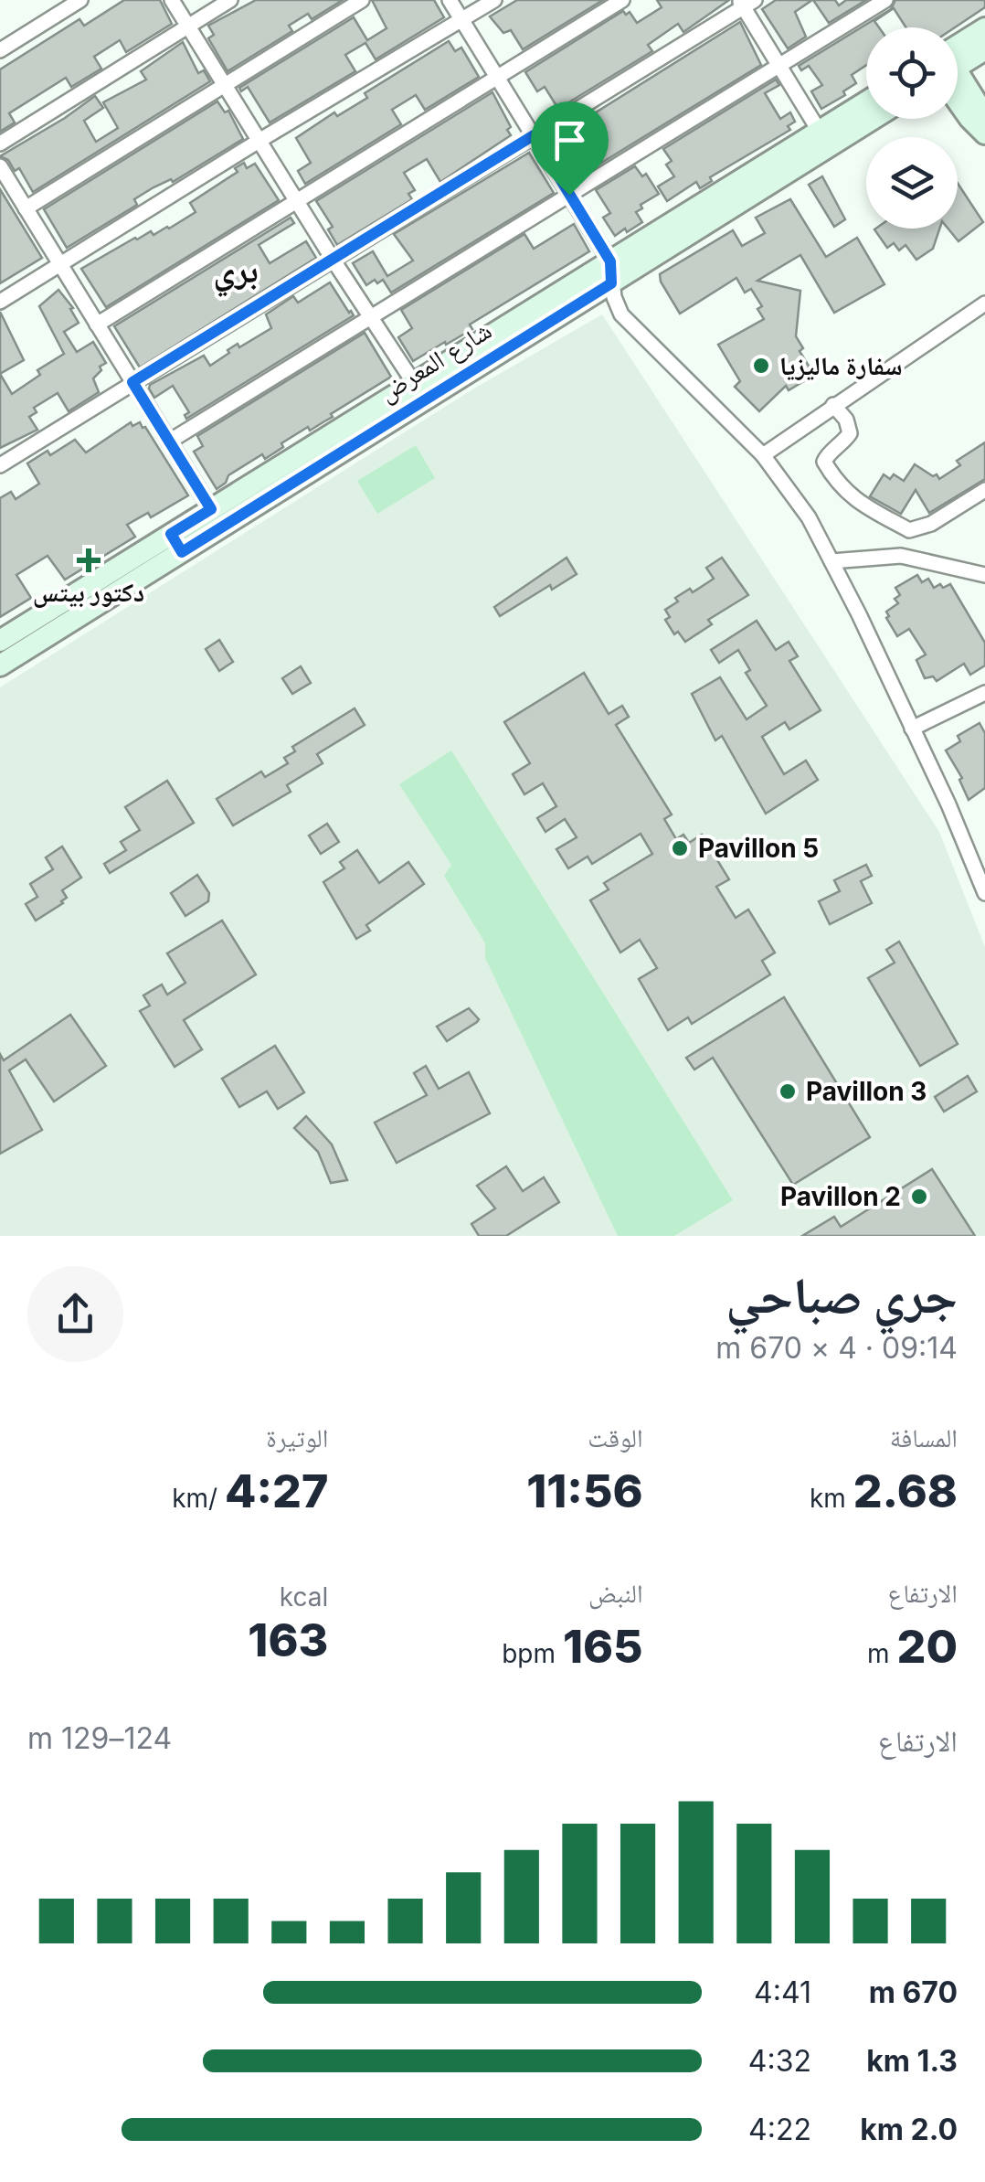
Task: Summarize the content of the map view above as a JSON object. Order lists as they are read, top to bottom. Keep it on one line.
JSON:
{"streets":{"main road":["شارع المعرض"]},"districts":["بري"],"places":{"other":["سفارة ماليزيا","Pavillon 5","Pavillon 3","Pavillon 2"],"health":["دكتور بيتس"]},"page":{"heading":["جري صباحي","09:14 · 4 × 670 m"],"stats":[["المسافة","2.68 km"],["الوقت","11:56"],["الوتيرة","4:27 /km"],["الارتفاع","20 m"],["النبض","165 bpm"],["kcal","163"]],"chart":["الارتفاع","124–129 m"],"list":[{"name":"670 m","note":"4:41"},{"name":"1.3 km","note":"4:32"},{"name":"2.0 km","note":"4:22"}]}}
